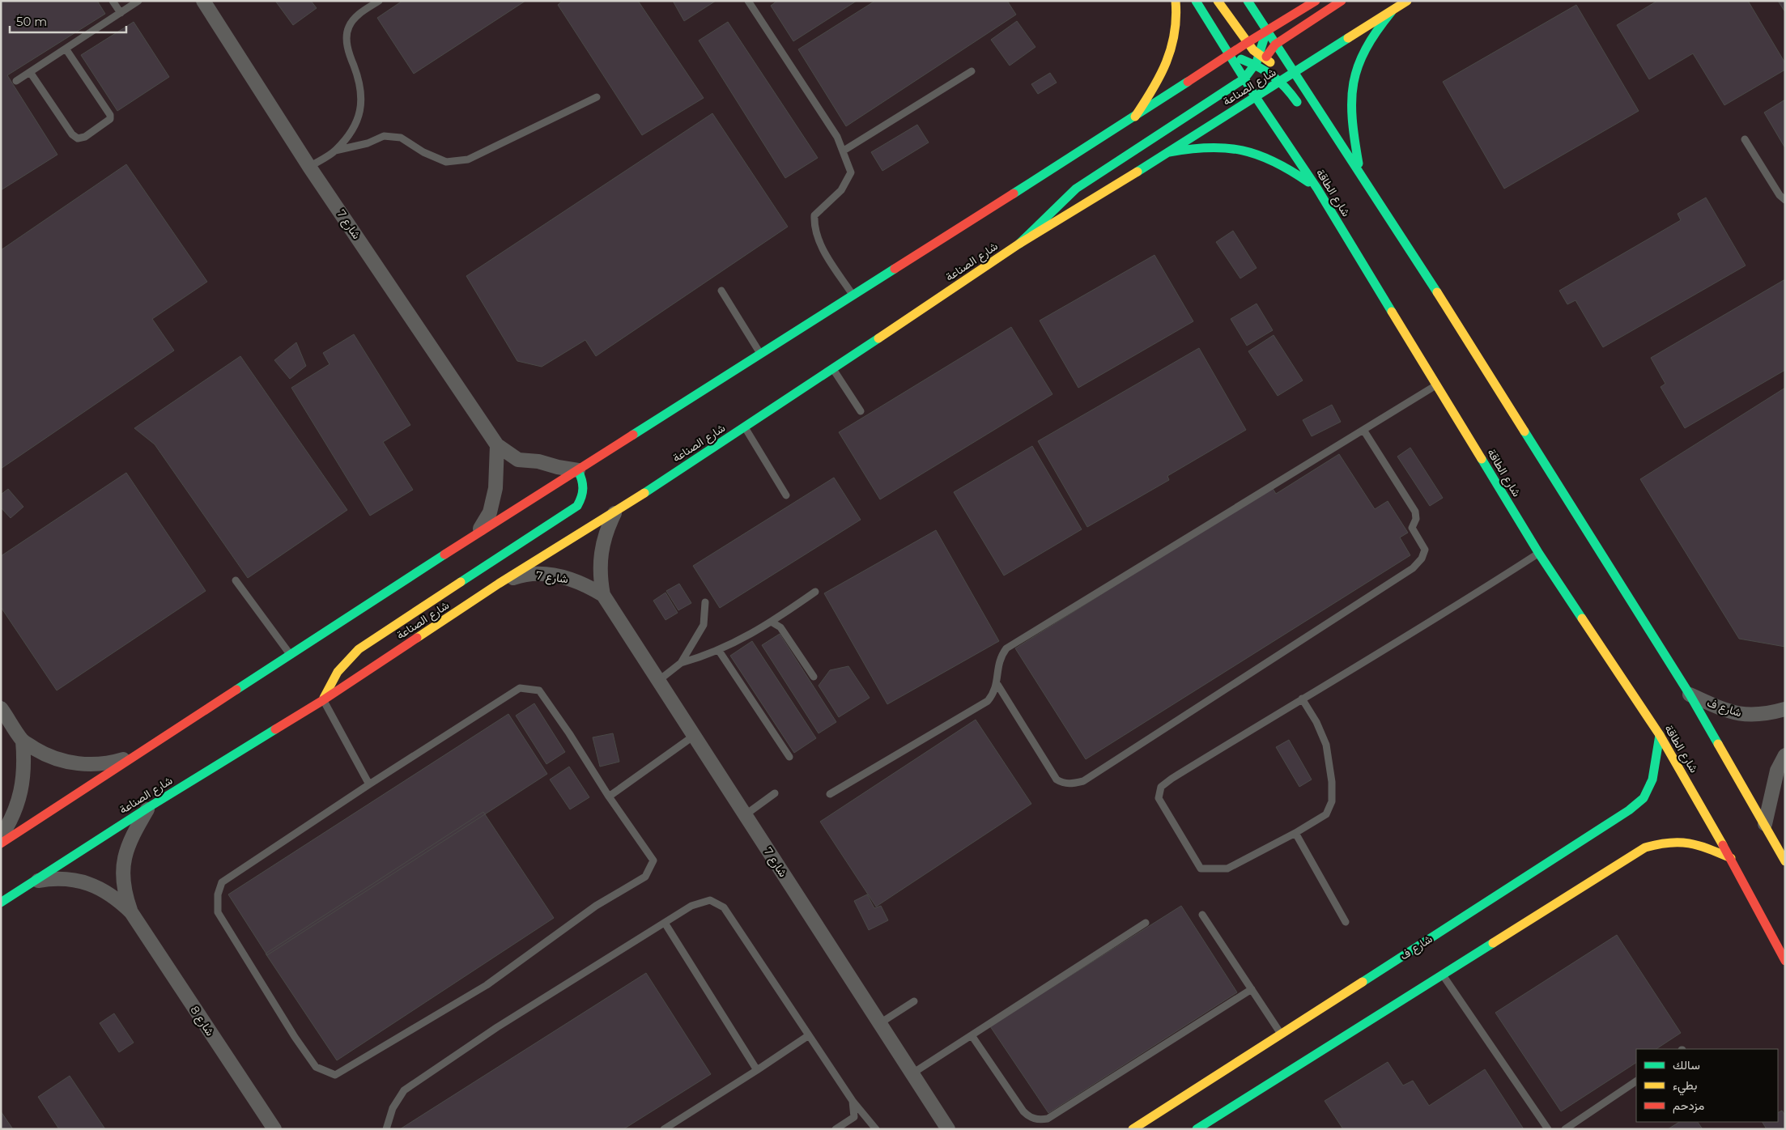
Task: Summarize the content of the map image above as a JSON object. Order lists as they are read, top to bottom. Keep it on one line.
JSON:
{"streets":{"street":["شارع الصناعة","شارع الطاقة","شارع 7","شارع ف","شارع 8"]},"crossings":[["شارع الصناعة","شارع الطاقة"],["شارع الصناعة","شارع 7"],["شارع الصناعة","شارع 8"],["شارع الطاقة","شارع ف"]],"legend":["سالك","بطيء","مزدحم"],"scale_bar":"50 m"}
